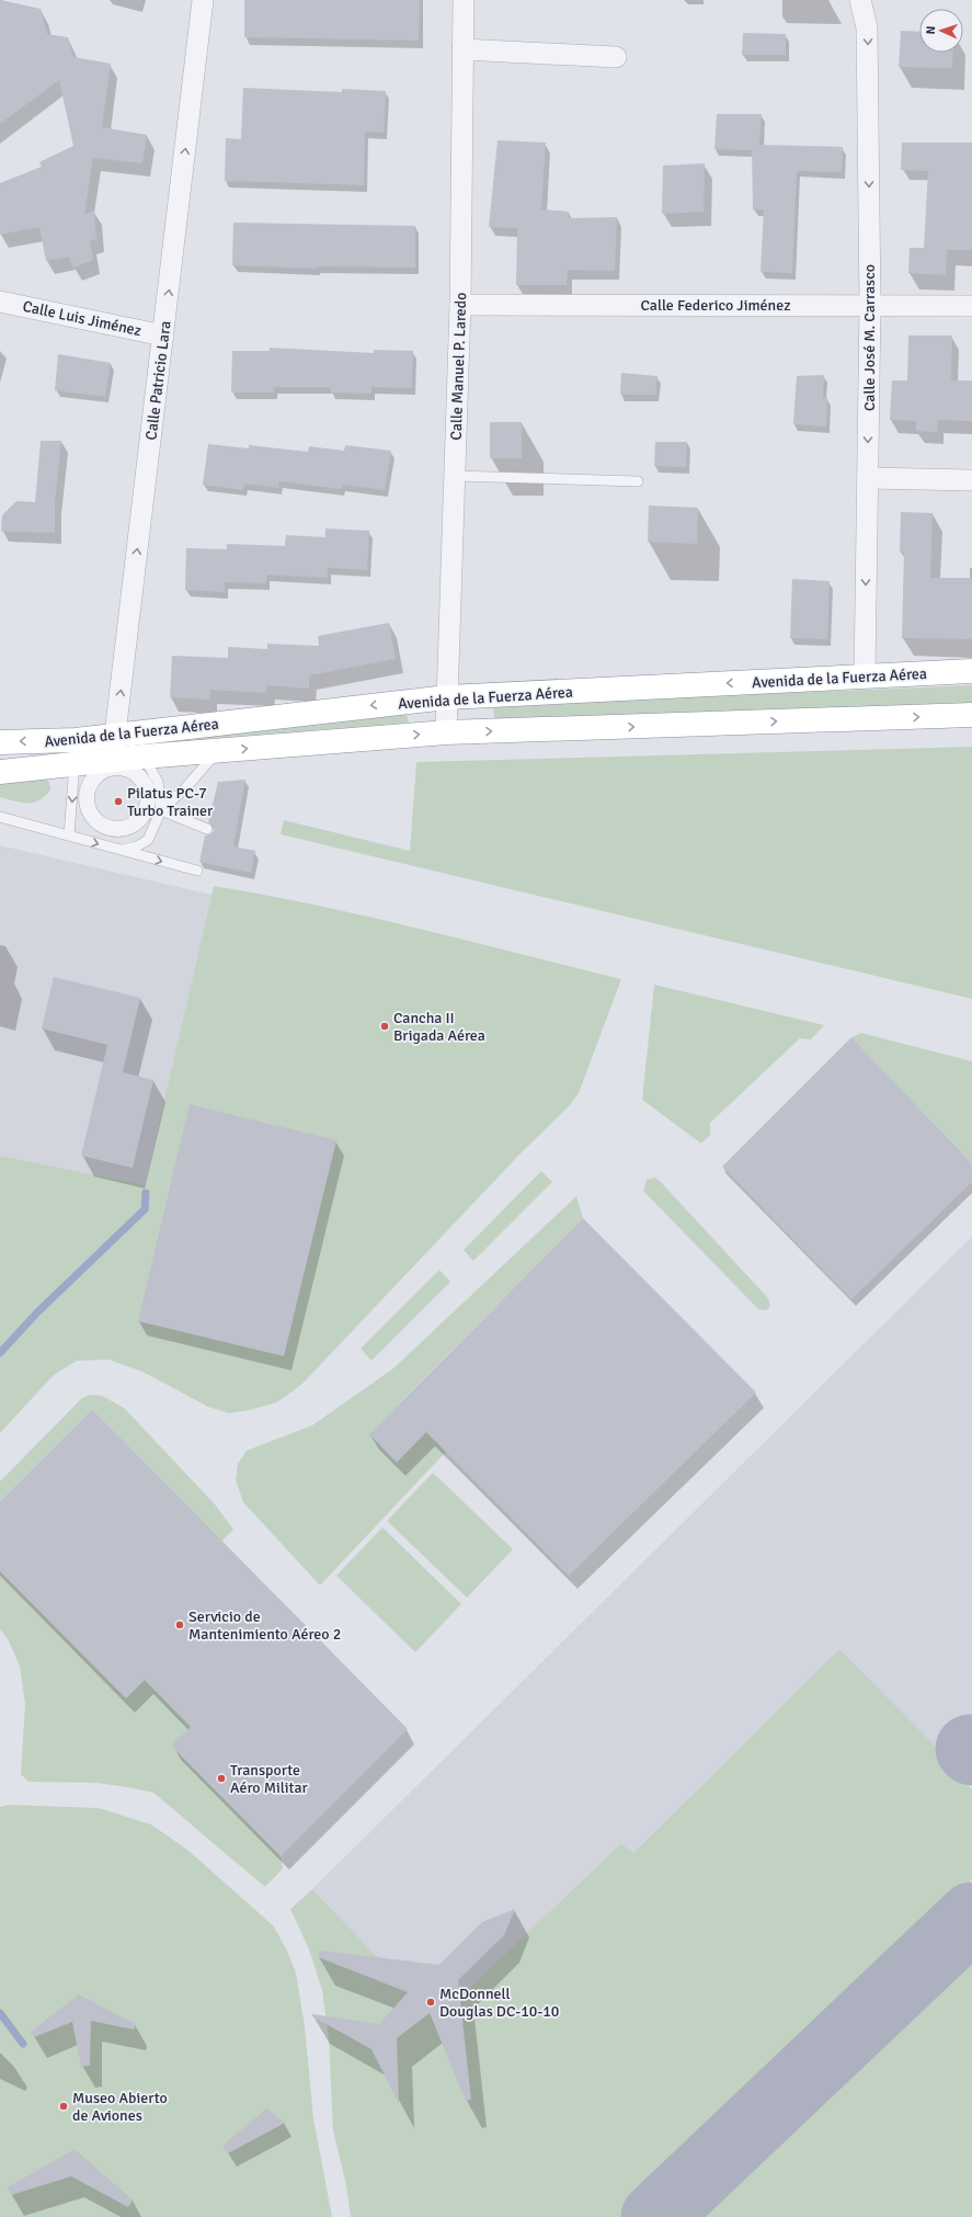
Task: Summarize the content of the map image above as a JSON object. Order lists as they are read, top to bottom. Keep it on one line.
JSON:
{"streets":{"highway":["Avenida de la Fuerza Aérea"],"street":["Calle Federico Jiménez","Calle Luis Jiménez","Calle José M. Carrasco","Calle Manuel P. Laredo","Calle Patricio Lara"]},"crossings":[["Calle Federico Jiménez","Calle José M. Carrasco"],["Calle Federico Jiménez","Calle Manuel P. Laredo"],["Calle Luis Jiménez","Calle Patricio Lara"],["Calle José M. Carrasco","Avenida de la Fuerza Aérea"],["Calle Manuel P. Laredo","Avenida de la Fuerza Aérea"],["Calle Patricio Lara","Avenida de la Fuerza Aérea"]],"one_way":["Calle José M. Carrasco","Calle Patricio Lara"],"places":["Pilatus PC-7 Turbo Trainer","Cancha II Brigada Aérea","Servicio de Mantenimiento Aéreo 2","Transporte Aéro Militar","McDonnell Douglas DC-10-10","Museo Abierto de Aviones"],"north":"left"}
